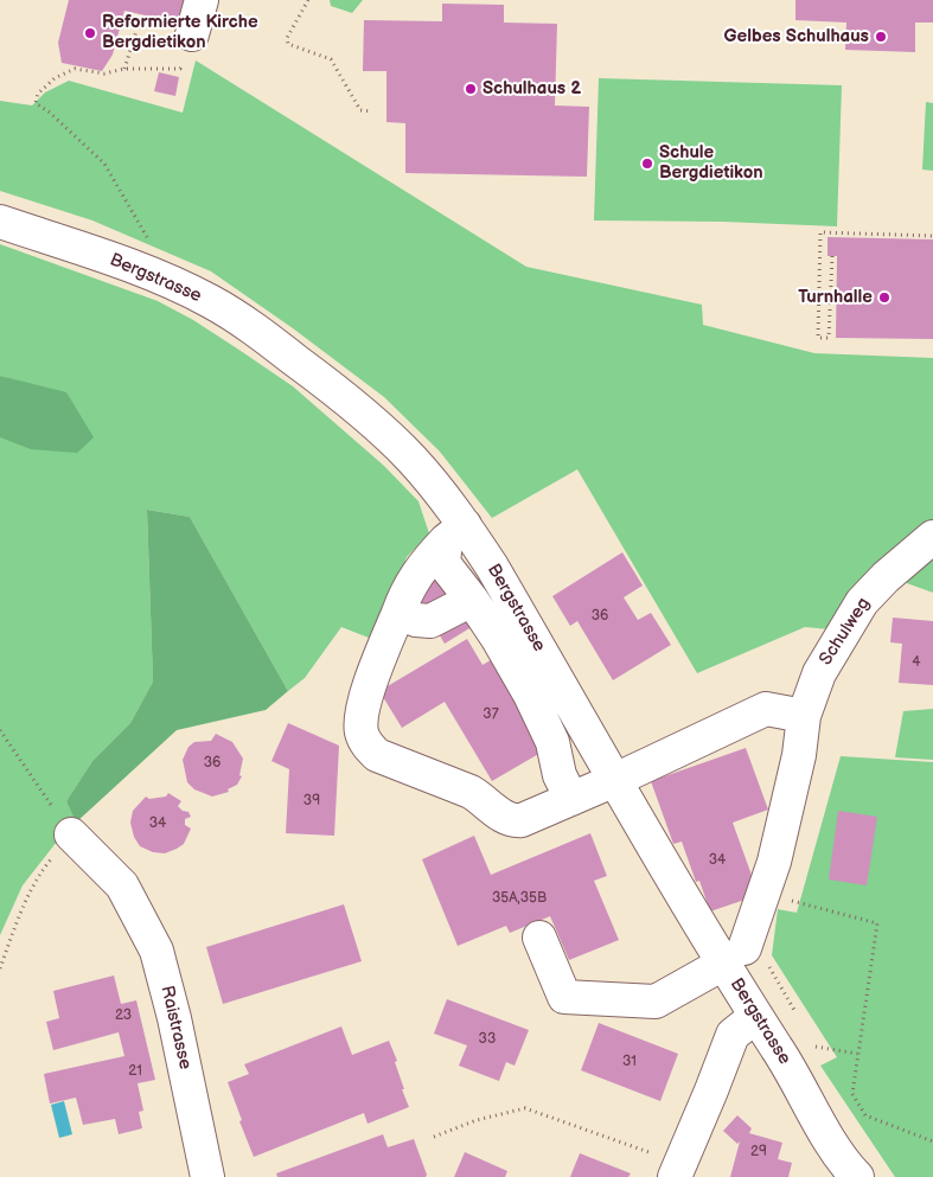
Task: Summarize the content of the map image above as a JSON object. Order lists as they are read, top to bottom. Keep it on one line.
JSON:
{"streets":{"street":["Bergstrasse","Schulweg","Raistrasse"]},"crossings":[["Bergstrasse","Schulweg"]],"places":["Reformierte Kirche Bergdietikon","Gelbes Schulhaus","Schulhaus 2","Schule Bergdietikon","Turnhalle"],"house_numbers":["36","4","37","36","39","34","34","35A,35B","23","33","31","21","29"]}
